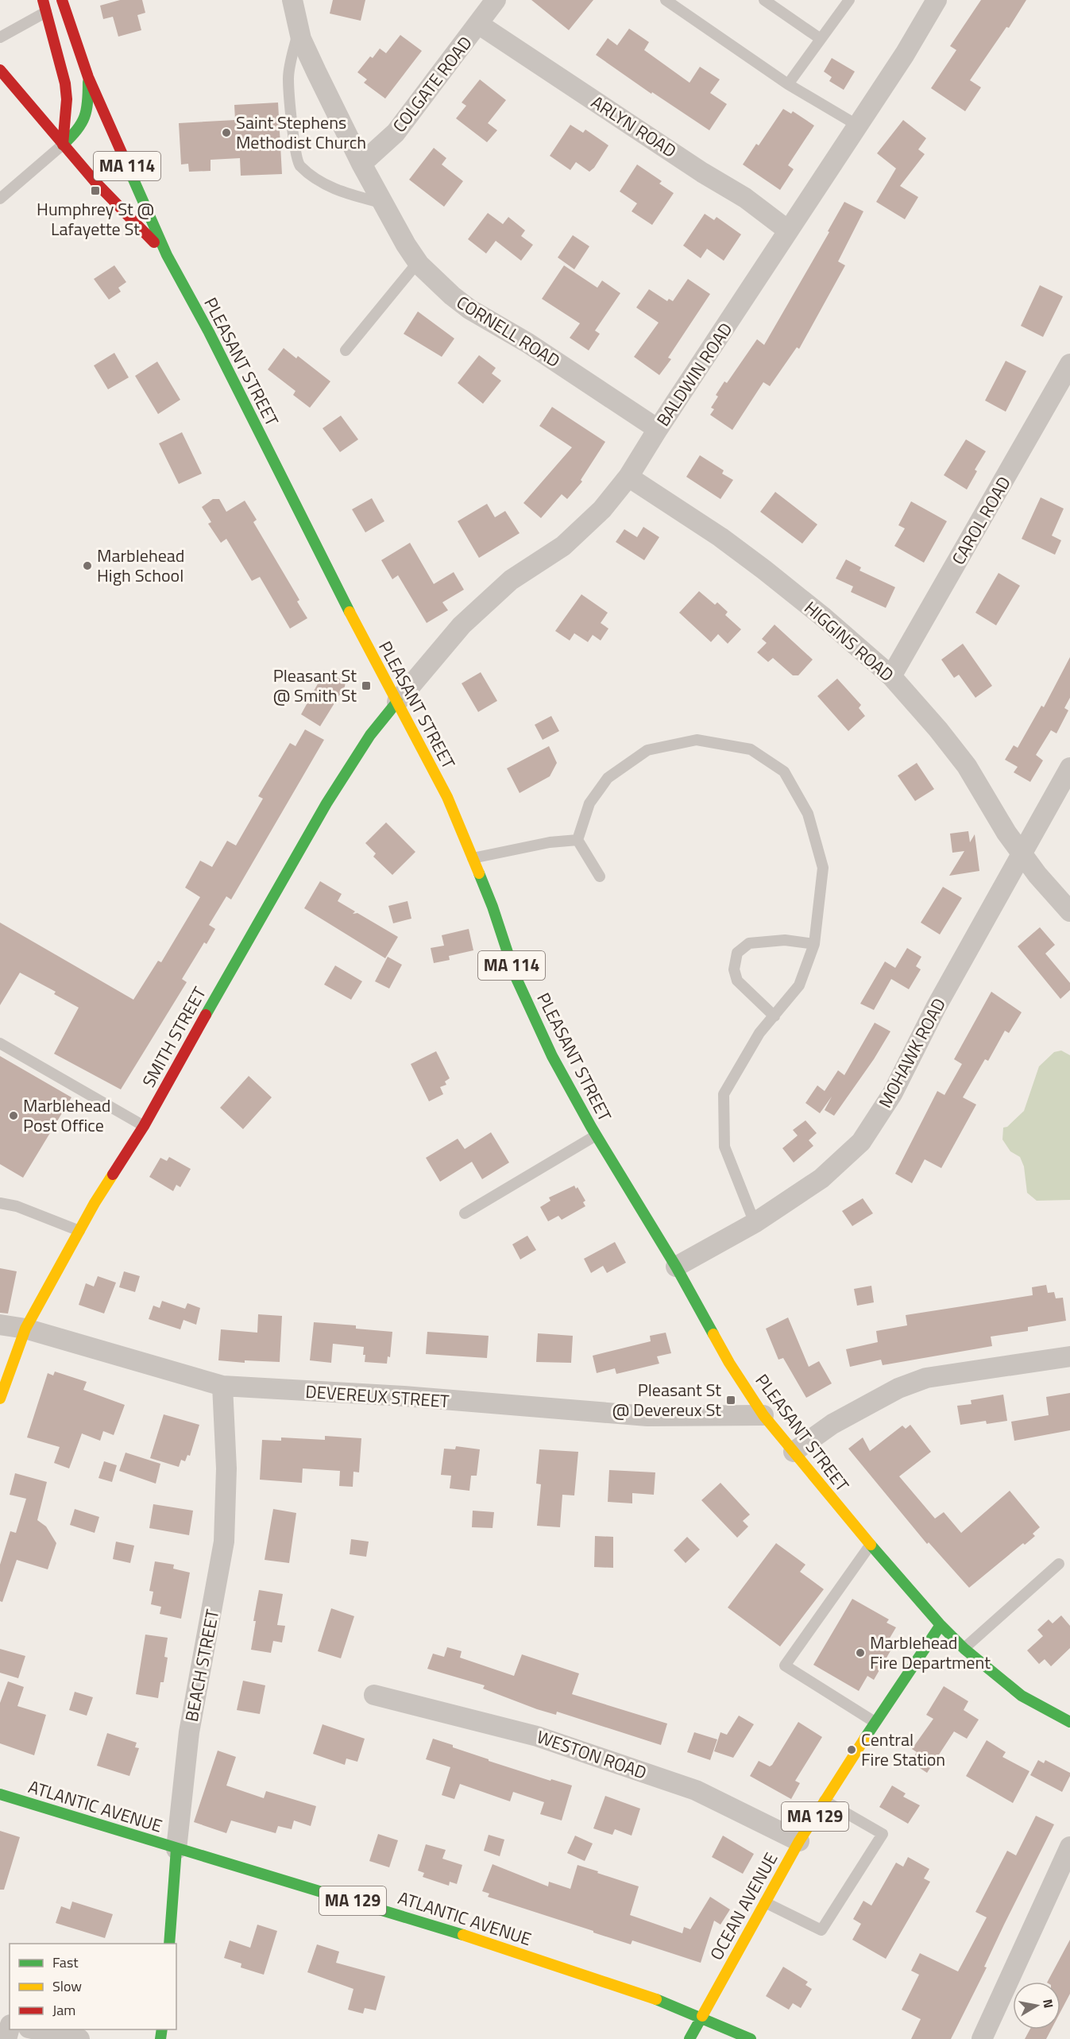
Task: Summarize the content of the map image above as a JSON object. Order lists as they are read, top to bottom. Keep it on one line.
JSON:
{"streets":{"main road":["MA 114","PLEASANT STREET","SMITH STREET","BEACH STREET","ATLANTIC AVENUE","MA 129","OCEAN AVENUE"],"street":["COLGATE ROAD","ARLYN ROAD","CORNELL ROAD","BALDWIN ROAD","CAROL ROAD","HIGGINS ROAD","MOHAWK ROAD","DEVEREUX STREET","WESTON ROAD"]},"crossings":[["COLGATE ROAD","ARLYN ROAD"],["COLGATE ROAD","CORNELL ROAD"],["ARLYN ROAD","BALDWIN ROAD"],["MA 114","PLEASANT STREET"],["CORNELL ROAD","BALDWIN ROAD"],["PLEASANT STREET","BALDWIN ROAD"],["PLEASANT STREET","SMITH STREET"],["PLEASANT STREET","MOHAWK ROAD"],["PLEASANT STREET","DEVEREUX STREET"],["PLEASANT STREET","OCEAN AVENUE"],["BALDWIN ROAD","HIGGINS ROAD"],["BALDWIN ROAD","SMITH STREET"],["CAROL ROAD","HIGGINS ROAD"],["HIGGINS ROAD","MOHAWK ROAD"],["SMITH STREET","DEVEREUX STREET"],["DEVEREUX STREET","BEACH STREET"],["BEACH STREET","ATLANTIC AVENUE"],["WESTON ROAD","OCEAN AVENUE"],["ATLANTIC AVENUE","OCEAN AVENUE"]],"places":{"other":["Saint Stephens Methodist Church","Marblehead High School","Marblehead Post Office","Marblehead Fire Department","Central Fire Station"],"transit":["Humphrey St @ Lafayette St","Pleasant St @ Smith St","Pleasant St @ Devereux St"]},"legend":["Fast","Slow","Jam"],"north":"right"}
